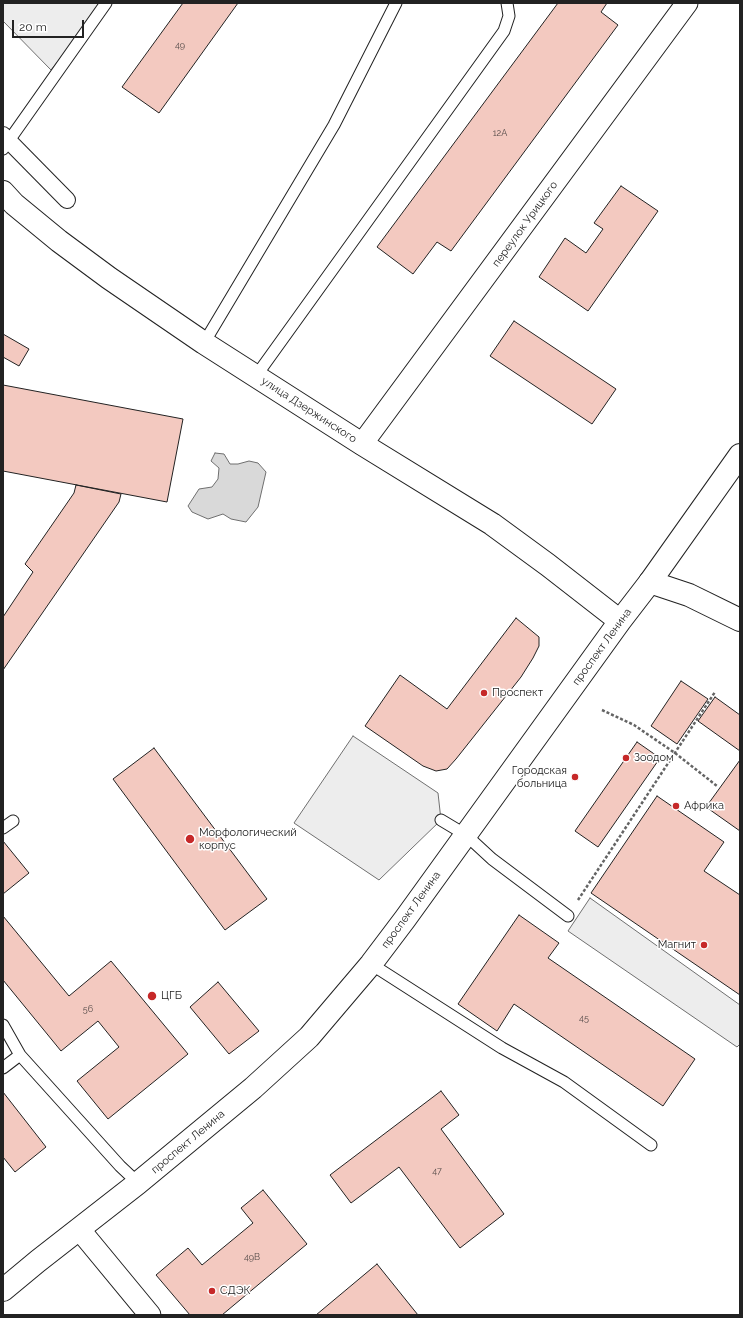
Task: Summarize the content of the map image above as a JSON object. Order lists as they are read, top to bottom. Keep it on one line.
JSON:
{"streets":{"main road":["улица Дзержинского","проспект Ленина"],"street":["переулок Урицкого"]},"crossings":[["переулок Урицкого","улица Дзержинского"],["улица Дзержинского","проспект Ленина"]],"places":["Проспект","Зоодом","Городская больница","Африка","Морфологический корпус","Магнит","ЦГБ","СДЭК"],"house_numbers":["49","12А","56","45","47","49В"],"scale_bar":"20 m"}
